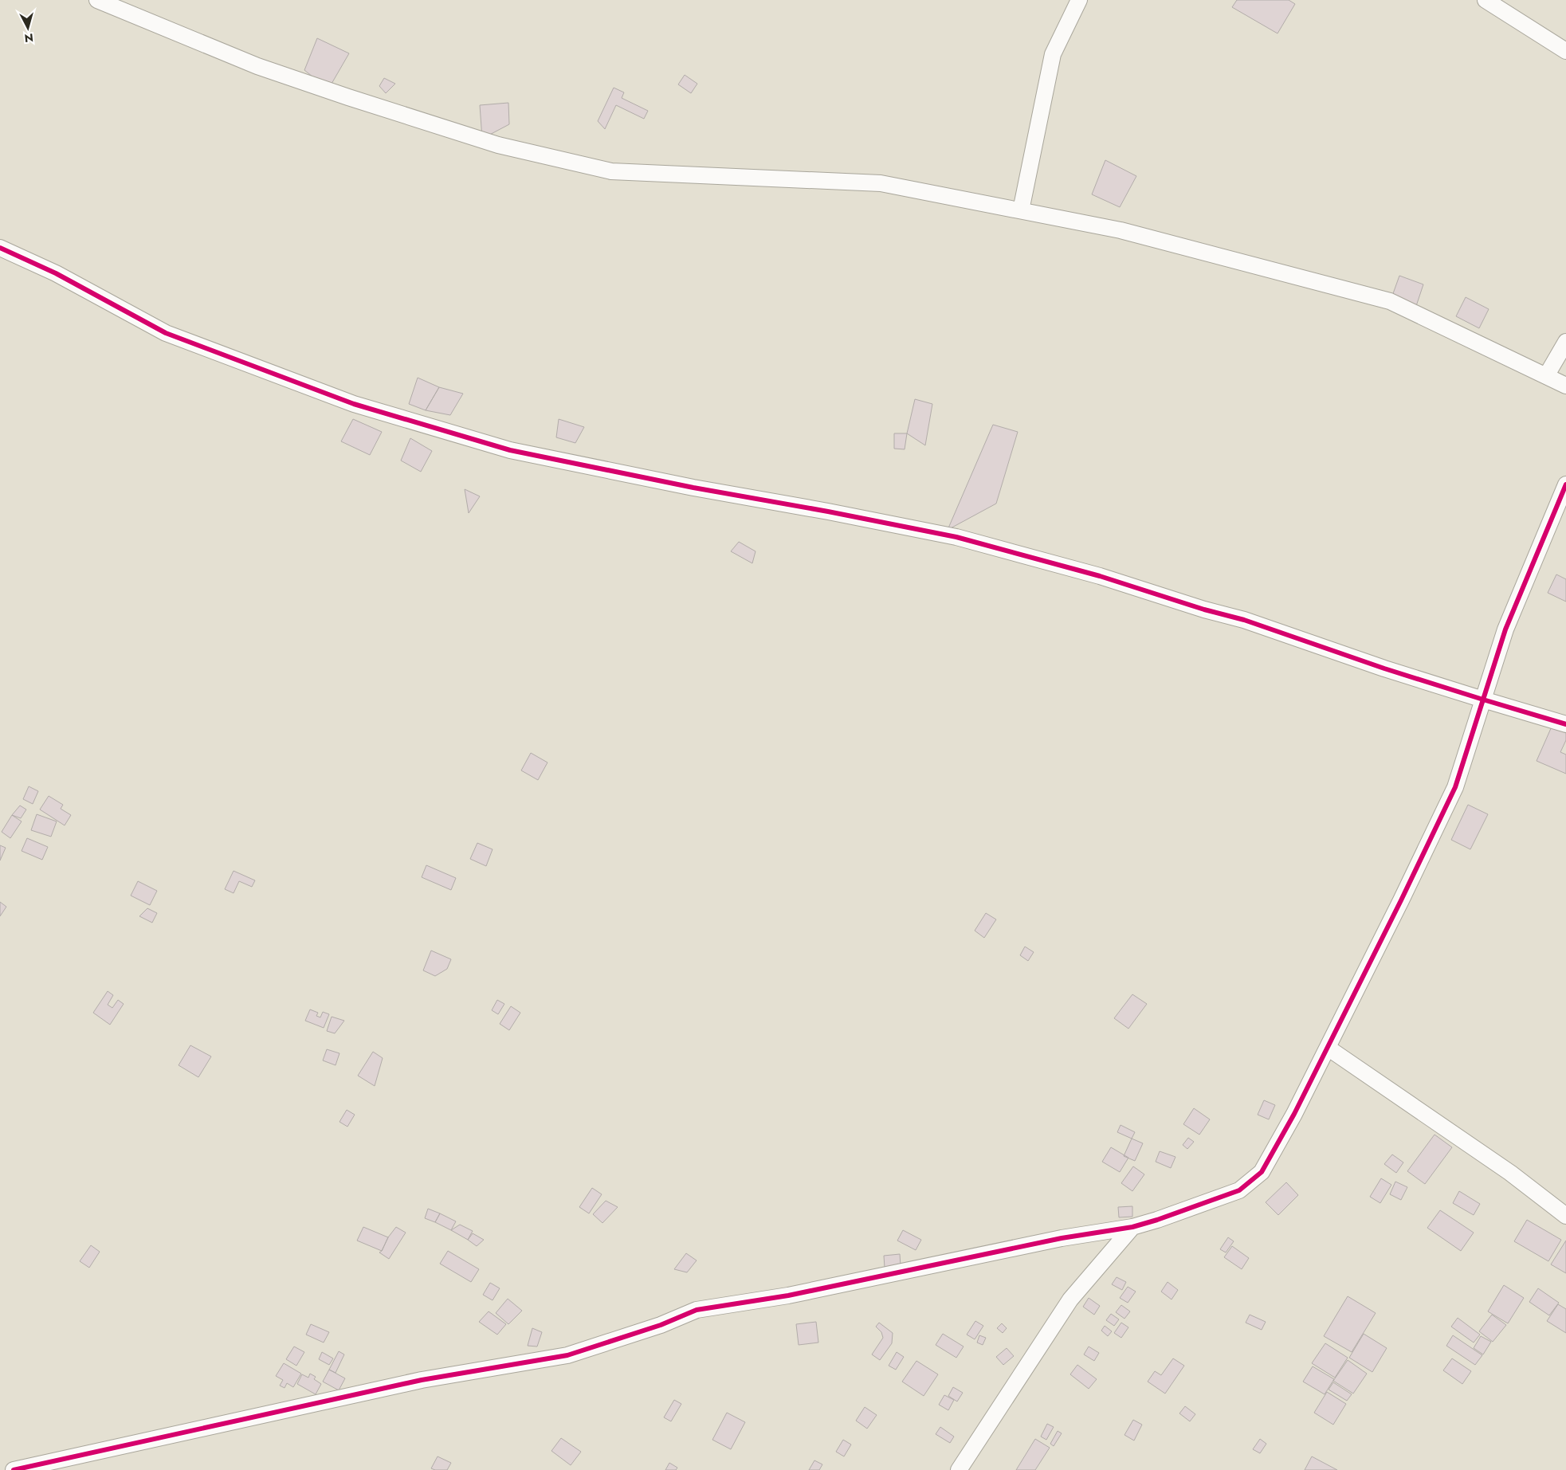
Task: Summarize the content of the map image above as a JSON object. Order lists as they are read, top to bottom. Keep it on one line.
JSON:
{"north":"bottom"}
